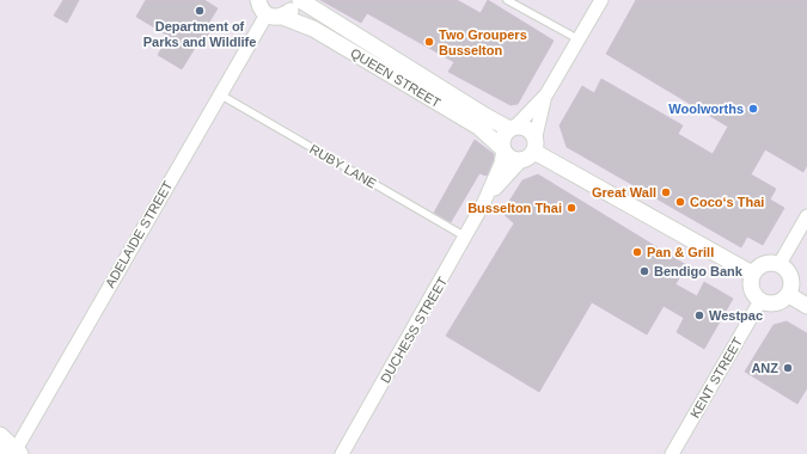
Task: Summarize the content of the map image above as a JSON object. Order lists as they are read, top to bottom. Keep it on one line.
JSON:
{"streets":{"street":["QUEEN STREET","ADELAIDE STREET","DUCHESS STREET","KENT STREET"],"lane":["RUBY LANE"]},"crossings":[["QUEEN STREET","ADELAIDE STREET"],["QUEEN STREET","DUCHESS STREET"],["RUBY LANE","ADELAIDE STREET"],["RUBY LANE","DUCHESS STREET"]],"places":["Department of Parks and Wildlife","Two Groupers Busselton","Woolworths","Great Wall","Coco‘s Thai","Busselton Thai","Pan & Grill","Bendigo Bank","Westpac","ANZ"]}
